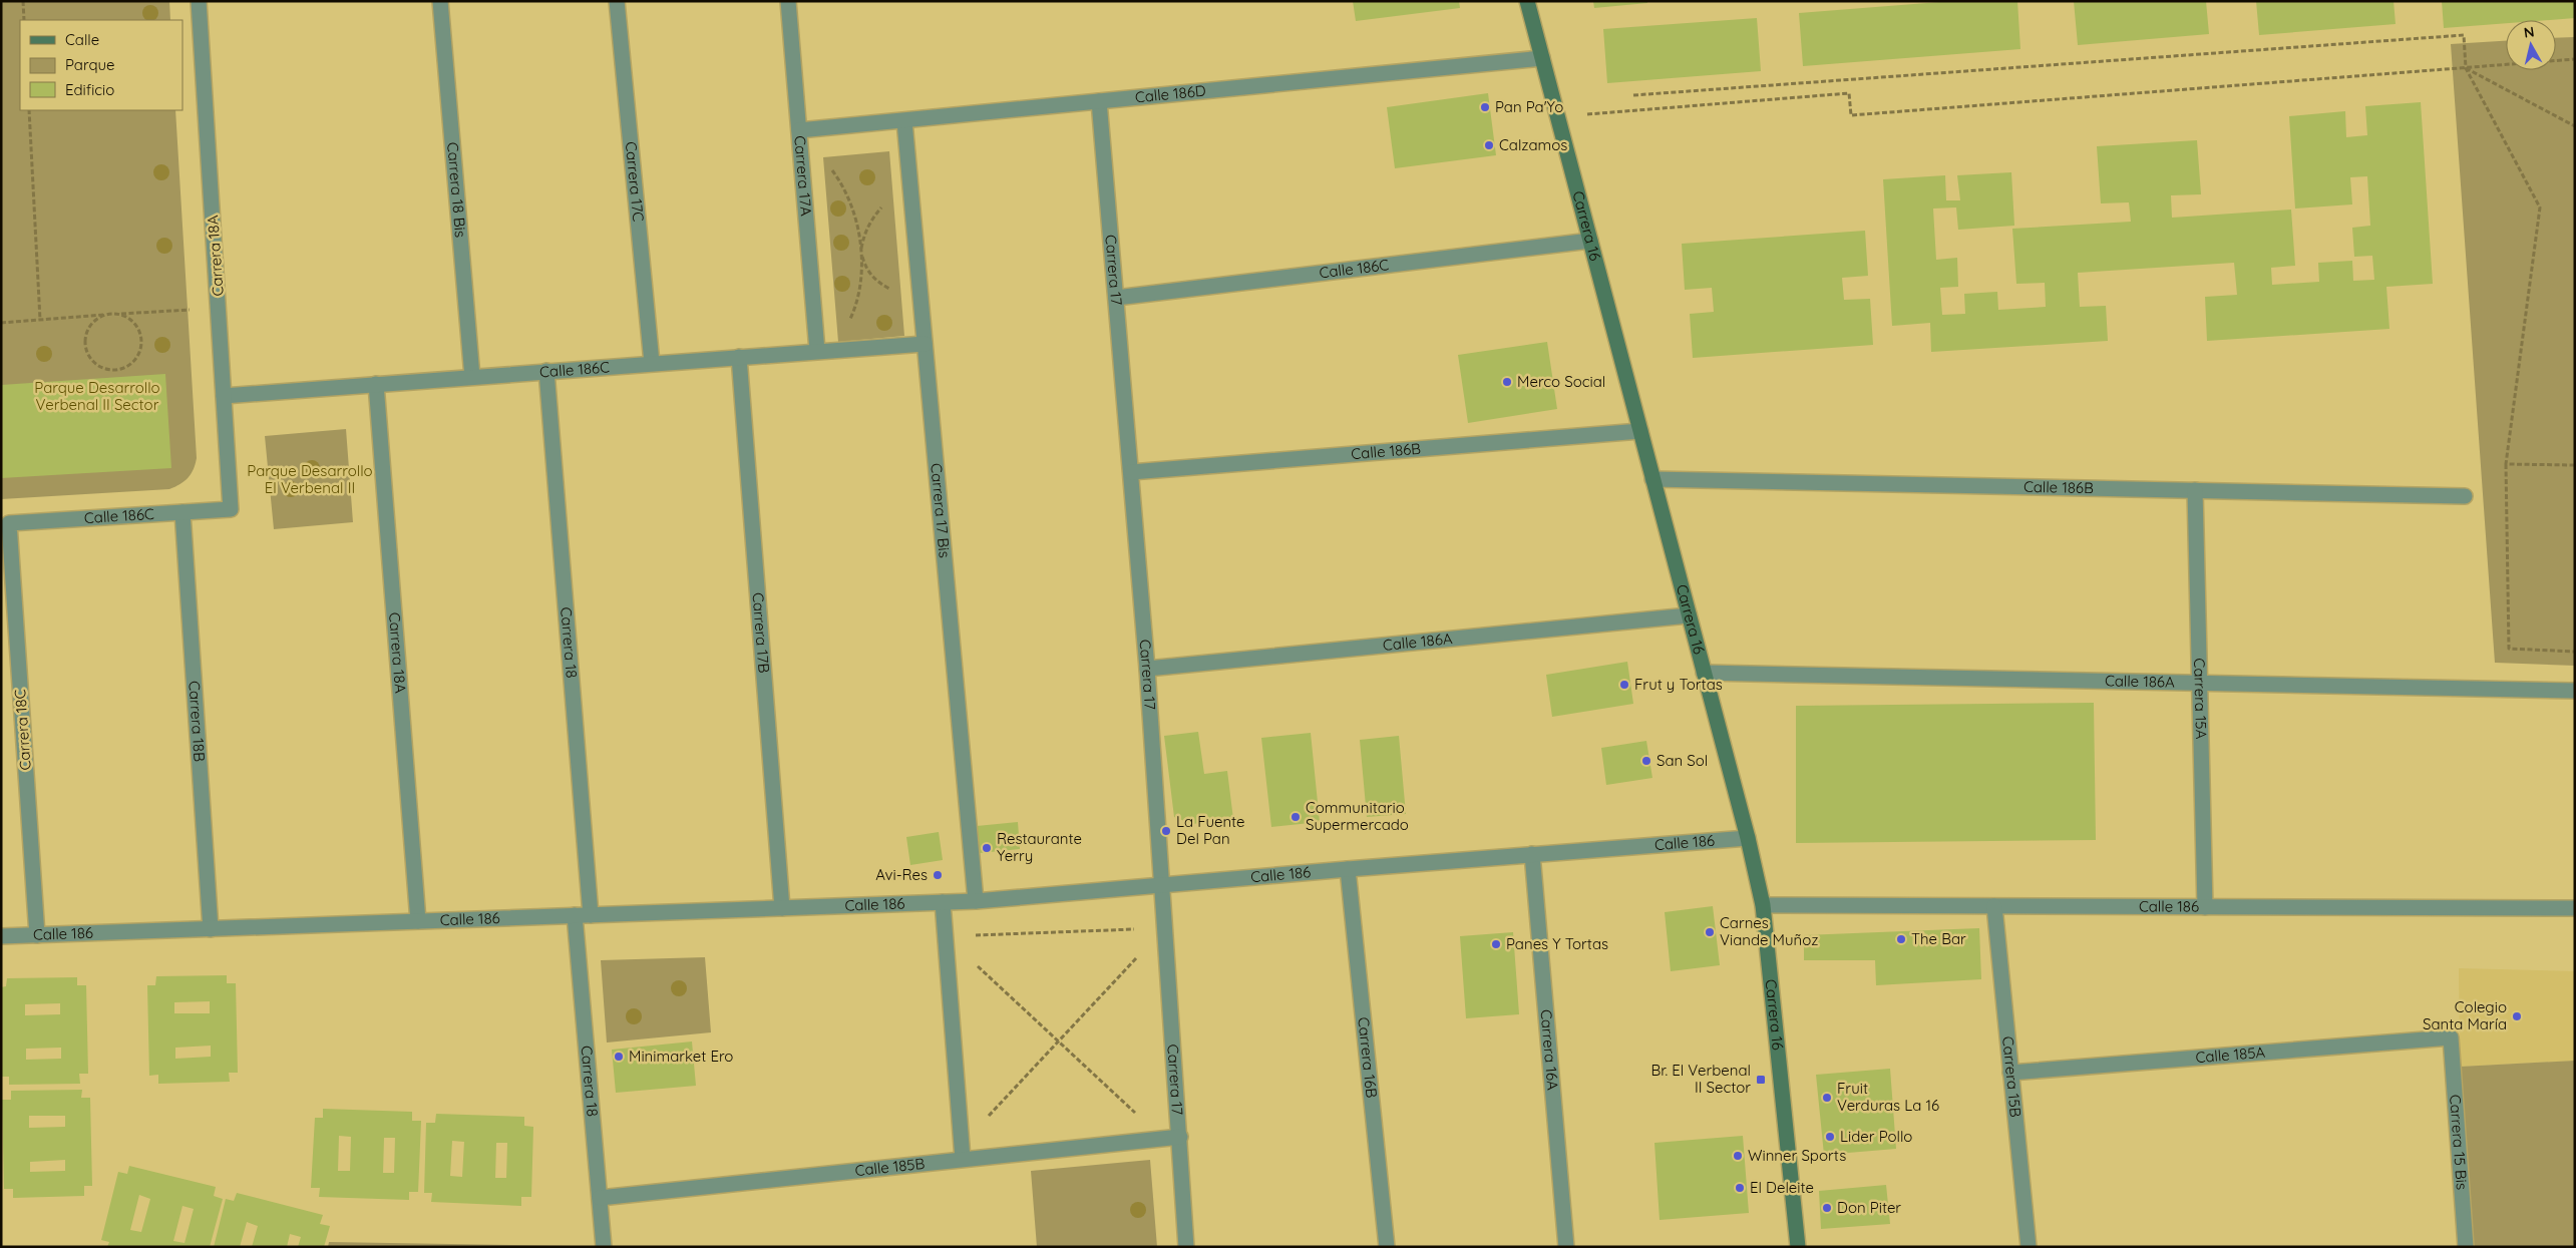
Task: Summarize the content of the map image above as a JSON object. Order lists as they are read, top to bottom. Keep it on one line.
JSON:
{"streets":{"street":["Calle 186D","Carrera 17A","Carrera 17C","Carrera 18 Bis","Carrera 16","Carrera 18A","Calle 186C","Carrera 17","Calle 186B","Carrera 17 Bis","Carrera 17B","Calle 186A","Carrera 18","Carrera 15A","Carrera 18B","Carrera 18C","Calle 186","Carrera 16A","Calle 185A","Carrera 16B","Carrera 15B","Carrera 15 Bis","Calle 185B"]},"crossings":[["Calle 186D","Carrera 17A"],["Calle 186D","Carrera 16"],["Calle 186D","Carrera 17"],["Calle 186D","Carrera 17 Bis"],["Carrera 17A","Calle 186C"],["Carrera 17C","Calle 186C"],["Carrera 18 Bis","Calle 186C"],["Carrera 16","Calle 186C"],["Carrera 16","Calle 186B"],["Carrera 16","Calle 186A"],["Carrera 16","Calle 186"],["Carrera 18A","Calle 186C"],["Carrera 18A","Calle 186"],["Calle 186C","Carrera 17"],["Calle 186C","Carrera 17 Bis"],["Calle 186C","Carrera 17B"],["Calle 186C","Carrera 18"],["Calle 186C","Carrera 18B"],["Calle 186C","Carrera 18C"],["Carrera 17","Calle 186B"],["Carrera 17","Calle 186A"],["Carrera 17","Calle 186"],["Carrera 17","Calle 185B"],["Calle 186B","Carrera 15A"],["Carrera 17 Bis","Calle 186"],["Carrera 17B","Calle 186"],["Calle 186A","Carrera 15A"],["Carrera 18","Calle 186"],["Carrera 18","Calle 185B"],["Carrera 15A","Calle 186"],["Carrera 18B","Calle 186"],["Carrera 18C","Calle 186"],["Calle 186","Carrera 16A"],["Calle 186","Carrera 16B"],["Calle 186","Carrera 15B"],["Calle 185A","Carrera 15B"],["Calle 185A","Carrera 15 Bis"]],"parks":["Parque Desarrollo Verbenal II Sector","Parque Desarrollo El Verbenal II"],"places":{"other":["Pan Pa'Yo","Calzamos","Merco Social","Frut y Tortas","San Sol","Communitario Supermercado","La Fuente Del Pan","Restaurante Yerry","Avi-Res","Carnes Viande Muñoz","The Bar","Panes Y Tortas","Colegio Santa María","Minimarket Ero","Fruit Verduras La 16","Lider Pollo","Winner Sports","El Deleite","Don Piter"],"transit":["Br. El Verbenal II Sector"]},"legend":["Calle","Parque","Edificio"],"north":"top"}
